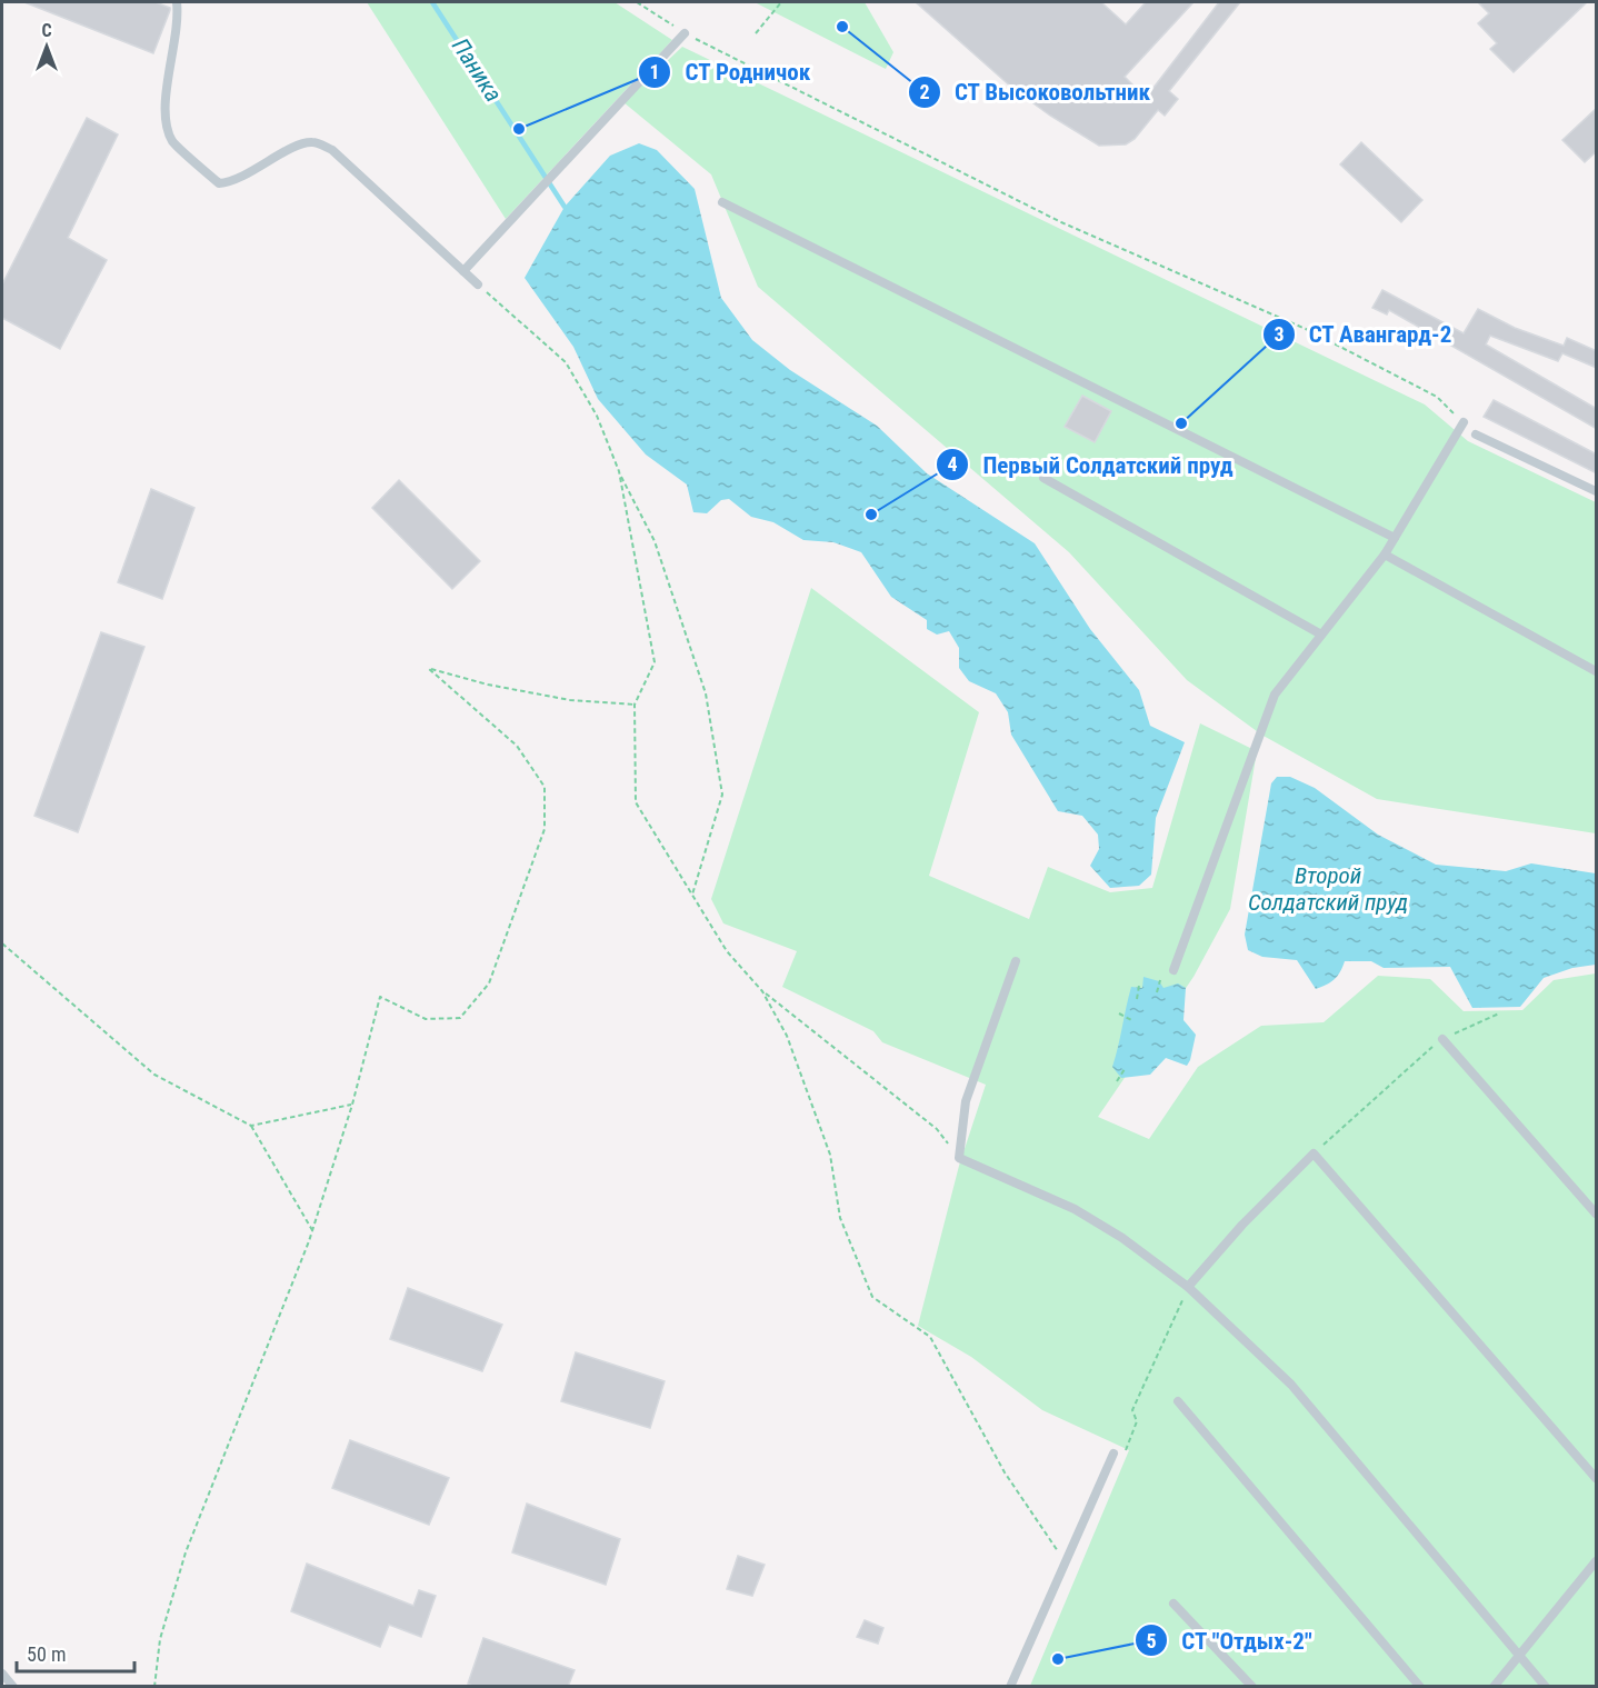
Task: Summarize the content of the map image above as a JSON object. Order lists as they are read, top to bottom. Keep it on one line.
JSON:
{"water":["Паника","Второй Солдатский пруд"],"places":["СТ Высоковольтник","СТ Родничок","СТ Авангард-2","Первый Солдатский пруд","СТ \"Отдых-2\""],"scale_bar":"50 m","north":"top"}
